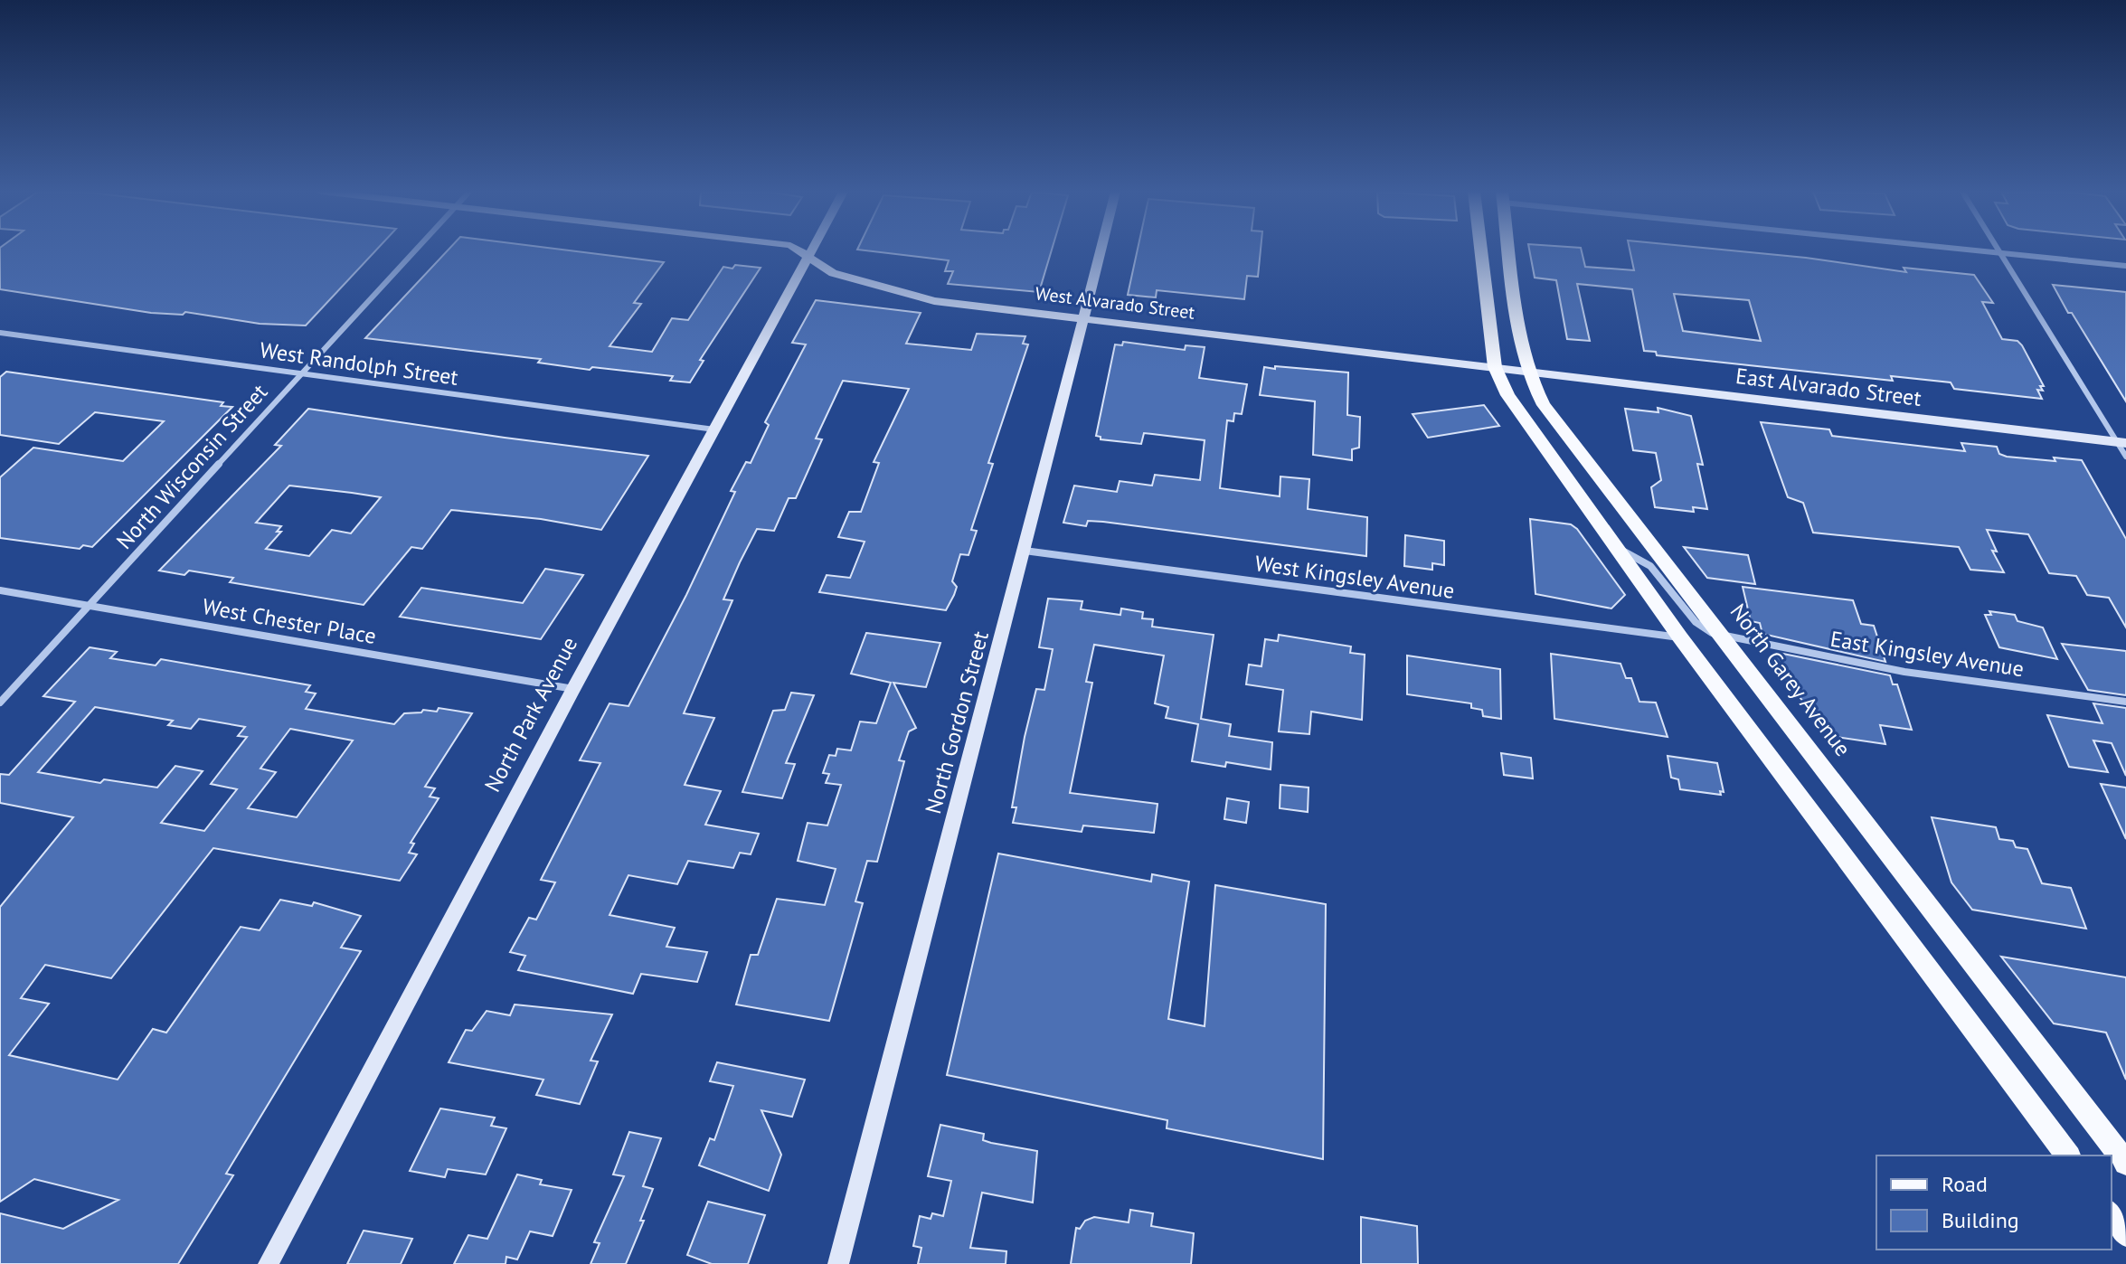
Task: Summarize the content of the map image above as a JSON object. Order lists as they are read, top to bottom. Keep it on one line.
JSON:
{"streets":{"main road":["North Garey Avenue"],"street":["West Alvarado Street","West Randolph Street","East Alvarado Street","North Wisconsin Street","West Kingsley Avenue","West Chester Place","East Kingsley Avenue","North Park Avenue","North Gordon Street"]},"crossings":[["West Alvarado Street","East Alvarado Street"],["West Alvarado Street","North Garey Avenue"],["West Alvarado Street","North Park Avenue"],["West Alvarado Street","North Gordon Street"],["West Randolph Street","North Wisconsin Street"],["West Randolph Street","North Park Avenue"],["East Alvarado Street","North Garey Avenue"],["North Wisconsin Street","West Chester Place"],["West Kingsley Avenue","North Gordon Street"],["West Chester Place","North Park Avenue"],["East Kingsley Avenue","North Garey Avenue"]],"legend":["Road","Building"]}
